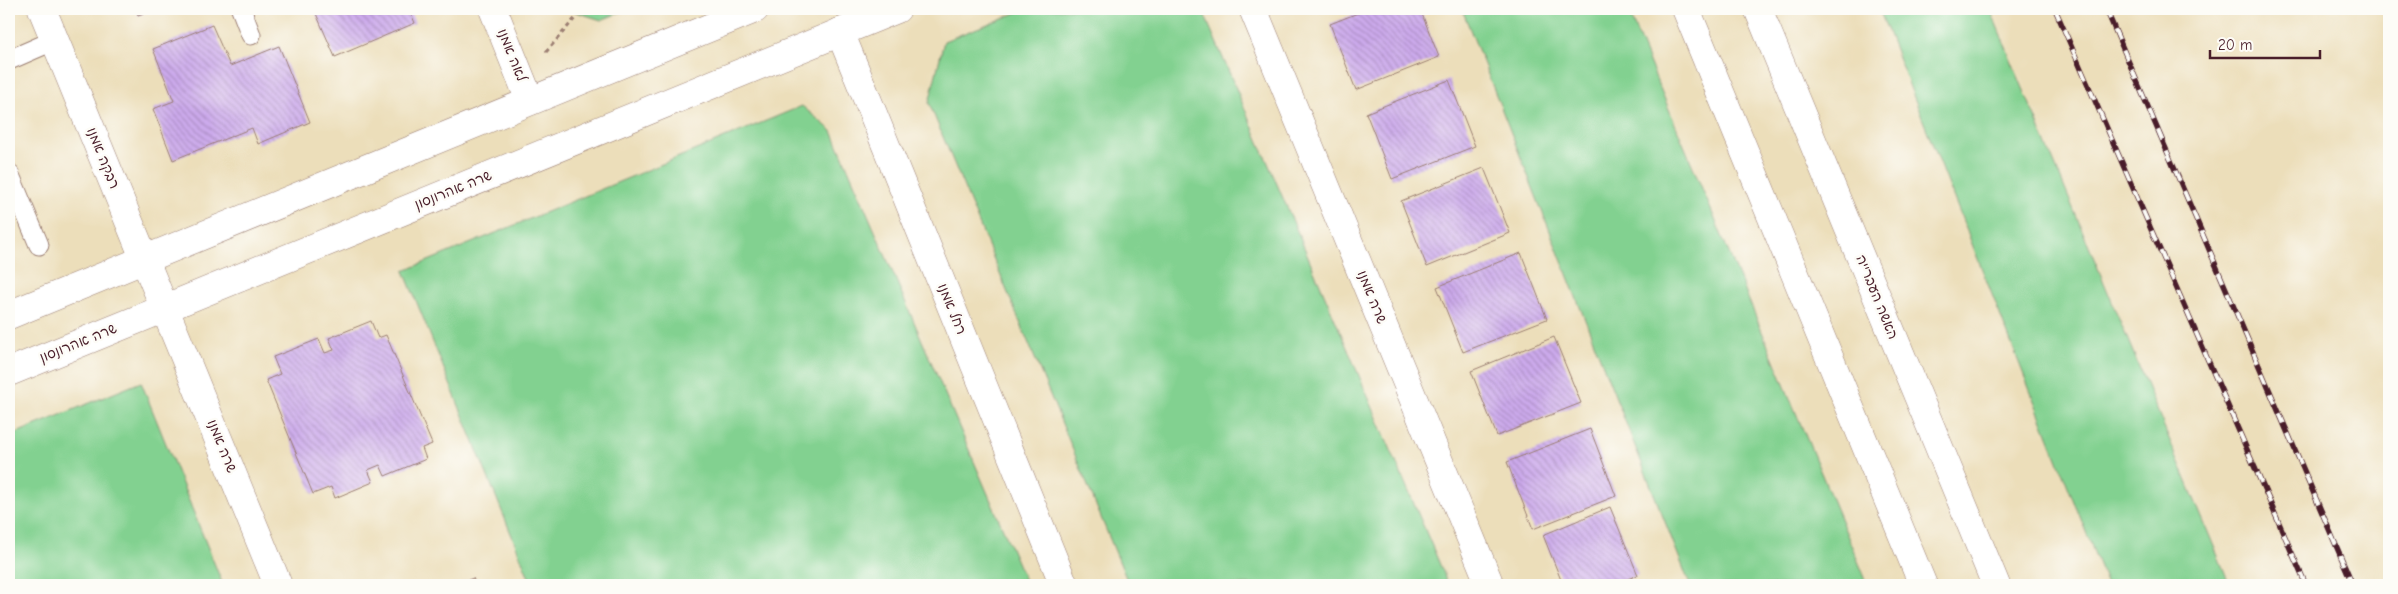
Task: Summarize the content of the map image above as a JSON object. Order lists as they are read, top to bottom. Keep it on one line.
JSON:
{"streets":{"street":["לאה אמנו","רבקה אמנו","שרה אהרונסון","שרה אמנו","האשה העברייה","רחל אמנו"]},"crossings":[["רבקה אמנו","שרה אהרונסון"],["רבקה אמנו","שרה אמנו"],["שרה אהרונסון","שרה אמנו"],["שרה אהרונסון","רחל אמנו"]],"scale_bar":"20 m"}
